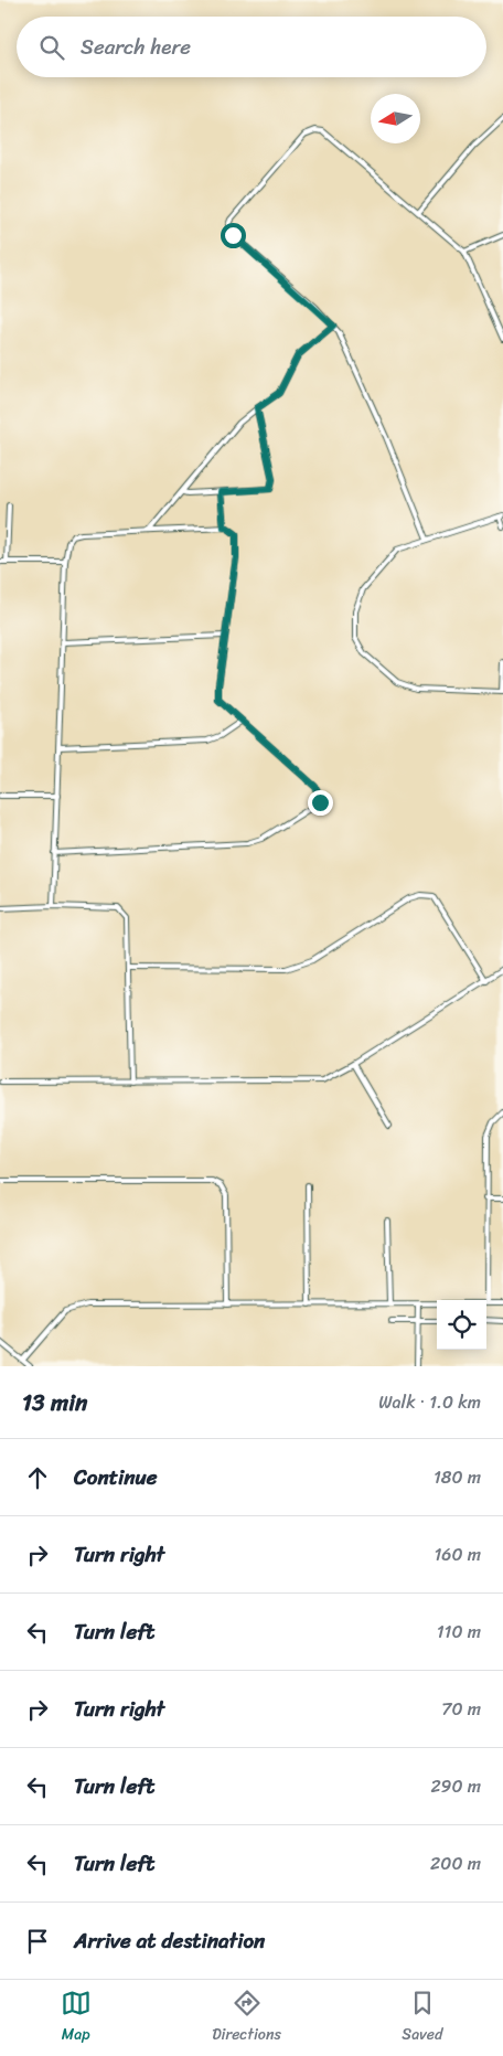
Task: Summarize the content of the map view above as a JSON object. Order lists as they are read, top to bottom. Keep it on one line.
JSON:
{"north":"left","page":{"search":"Search here","heading":["13 min","Walk · 1.0 km"],"list":[["Continue","180 m"],["Turn right","160 m"],["Turn left","110 m"],["Turn right","70 m"],["Turn left","290 m"],["Turn left","200 m"],"Arrive at destination"],"nav":["Map","Directions","Saved"]}}
